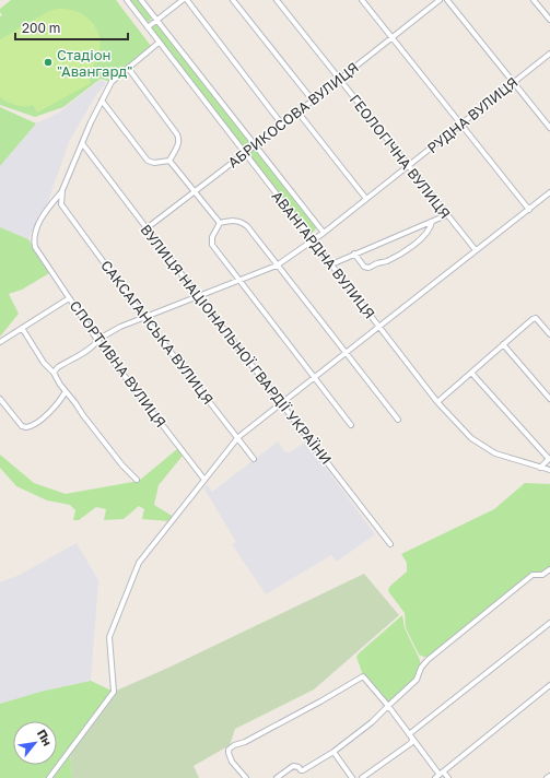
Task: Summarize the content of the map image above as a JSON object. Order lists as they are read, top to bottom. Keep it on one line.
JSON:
{"streets":{"street":["АБРИКОСОВА ВУЛИЦЯ","РУДНА ВУЛИЦЯ","ГЕОЛОГІЧНА ВУЛИЦЯ","АВАНГАРДНА ВУЛИЦЯ","САКСАГАНСЬКА ВУЛИЦЯ","ВУЛИЦЯ НАЦІОНАЛЬНОЇ ГВАРДІЇ УКРАЇНИ","СПОРТИВНА ВУЛИЦЯ"]},"crossings":[["АБРИКОСОВА ВУЛИЦЯ","ГЕОЛОГІЧНА ВУЛИЦЯ"],["АБРИКОСОВА ВУЛИЦЯ","АВАНГАРДНА ВУЛИЦЯ"],["АБРИКОСОВА ВУЛИЦЯ","ВУЛИЦЯ НАЦІОНАЛЬНОЇ ГВАРДІЇ УКРАЇНИ"],["РУДНА ВУЛИЦЯ","ГЕОЛОГІЧНА ВУЛИЦЯ"],["РУДНА ВУЛИЦЯ","АВАНГАРДНА ВУЛИЦЯ"],["РУДНА ВУЛИЦЯ","САКСАГАНСЬКА ВУЛИЦЯ"],["РУДНА ВУЛИЦЯ","ВУЛИЦЯ НАЦІОНАЛЬНОЇ ГВАРДІЇ УКРАЇНИ"],["РУДНА ВУЛИЦЯ","СПОРТИВНА ВУЛИЦЯ"],["САКСАГАНСЬКА ВУЛИЦЯ","СПОРТИВНА ВУЛИЦЯ"]],"places":["Стадіон \"Авангард\""],"scale_bar":"200 m","north":"top right"}
